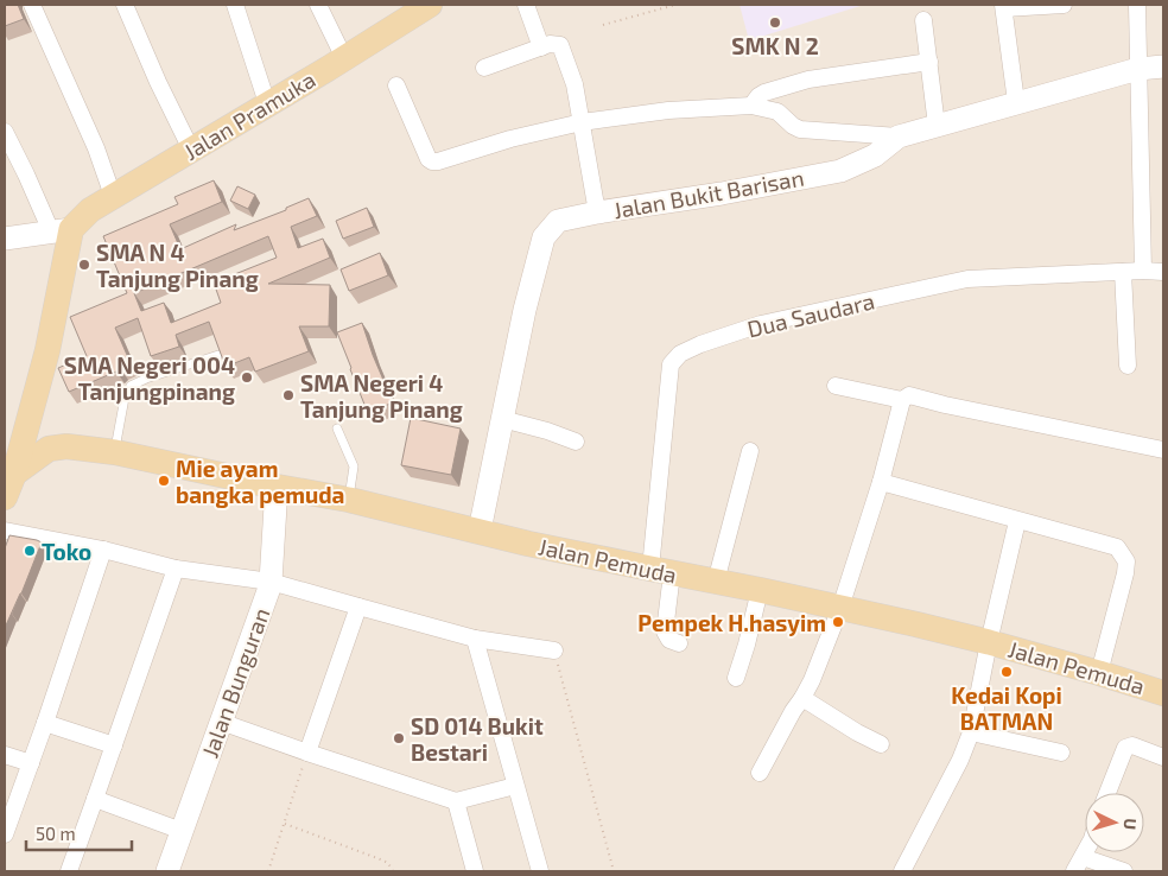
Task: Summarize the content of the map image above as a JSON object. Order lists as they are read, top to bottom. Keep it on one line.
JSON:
{"streets":{"main road":["Jalan Pramuka","Jalan Pemuda"],"street":["Jalan Bukit Barisan","Dua Saudara","Jalan Bunguran"]},"crossings":[["Jalan Bukit Barisan","Jalan Pemuda"],["Dua Saudara","Jalan Pemuda"],["Jalan Pemuda","Jalan Bunguran"]],"places":["SMK N 2","SMA N 4 Tanjung Pinang","SMA Negeri 004 Tanjungpinang","SMA Negeri 4 Tanjung Pinang","Mie ayam bangka pemuda","Toko","Pempek H.hasyim","Kedai Kopi BATMAN","SD 014 Bukit Bestari"],"scale_bar":"50 m","north":"right"}
